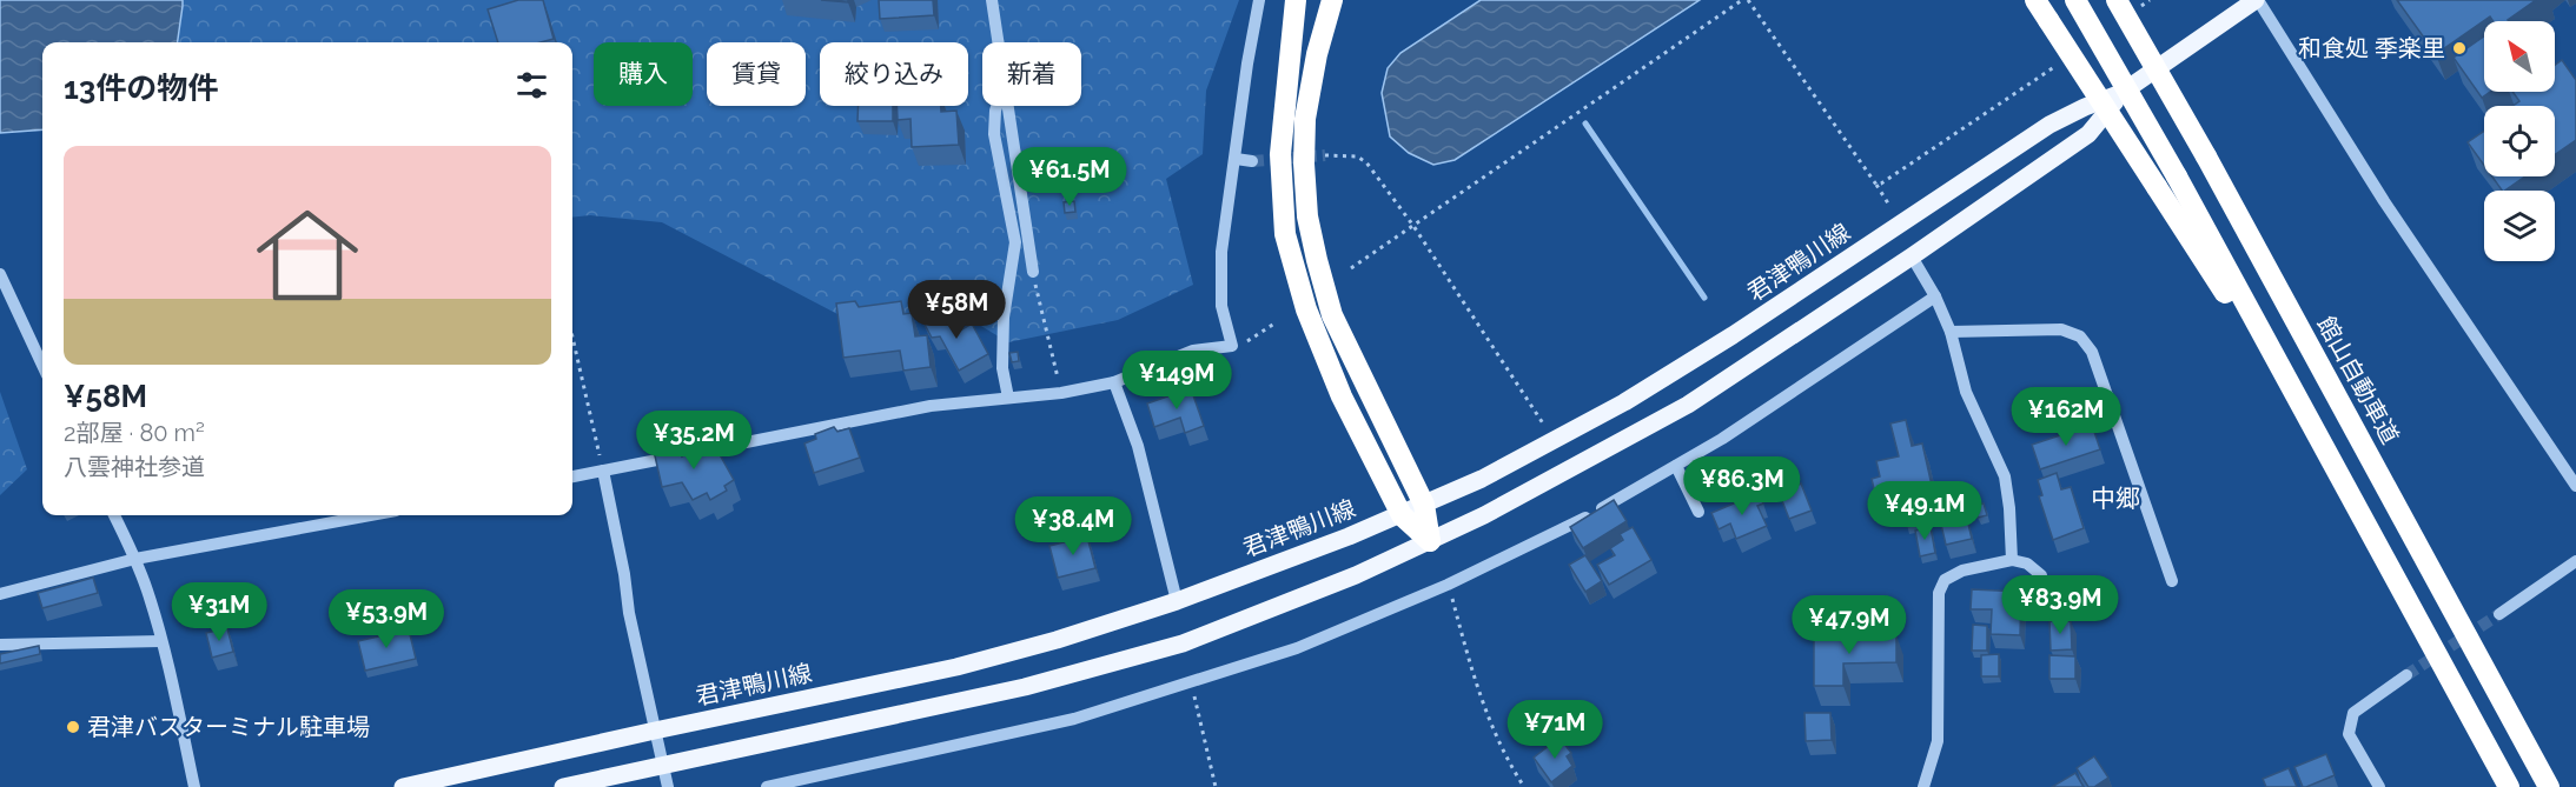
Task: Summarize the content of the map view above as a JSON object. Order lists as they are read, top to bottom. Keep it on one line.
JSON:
{"streets":{"highway":["館山自動車道"],"main road":["君津鴨川線"]},"districts":["中郷"],"places":["和食処 季楽里","君津バスターミナル駐車場"],"north":"top left","page":{"chip":["購入","賃貸","絞り込み","新着"],"heading":"13件の物件","list":[{"name":"¥58M","note":"2部屋 · 80 m² · 八雲神社参道"}],"price":["¥61.5M","¥58M","¥149M","¥162M","¥35.2M","¥86.3M","¥49.1M","¥38.4M","¥83.9M","¥31M","¥53.9M","¥47.9M","¥71M"]}}
